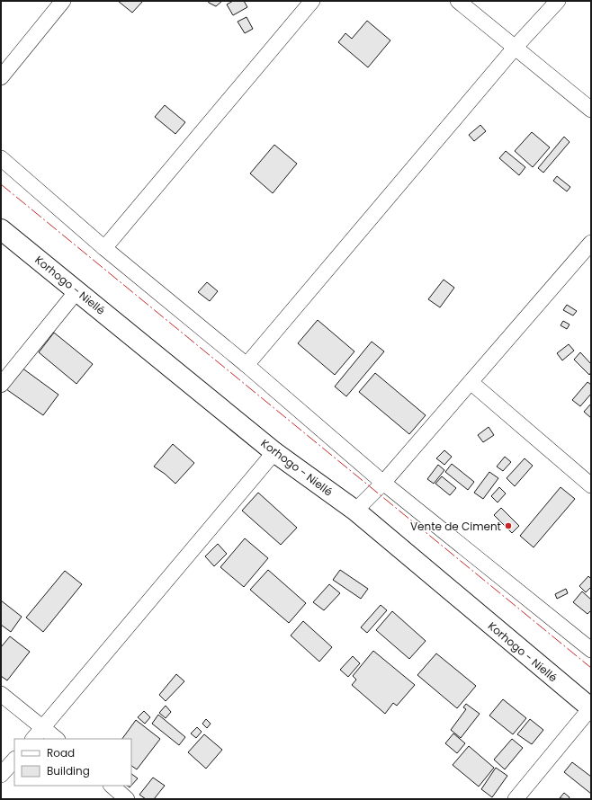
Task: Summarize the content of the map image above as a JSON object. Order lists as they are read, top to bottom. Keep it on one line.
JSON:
{"streets":{"main road":["Korhogo - Niellé"]},"places":["Vente de Ciment"],"legend":["Road","Building"]}
